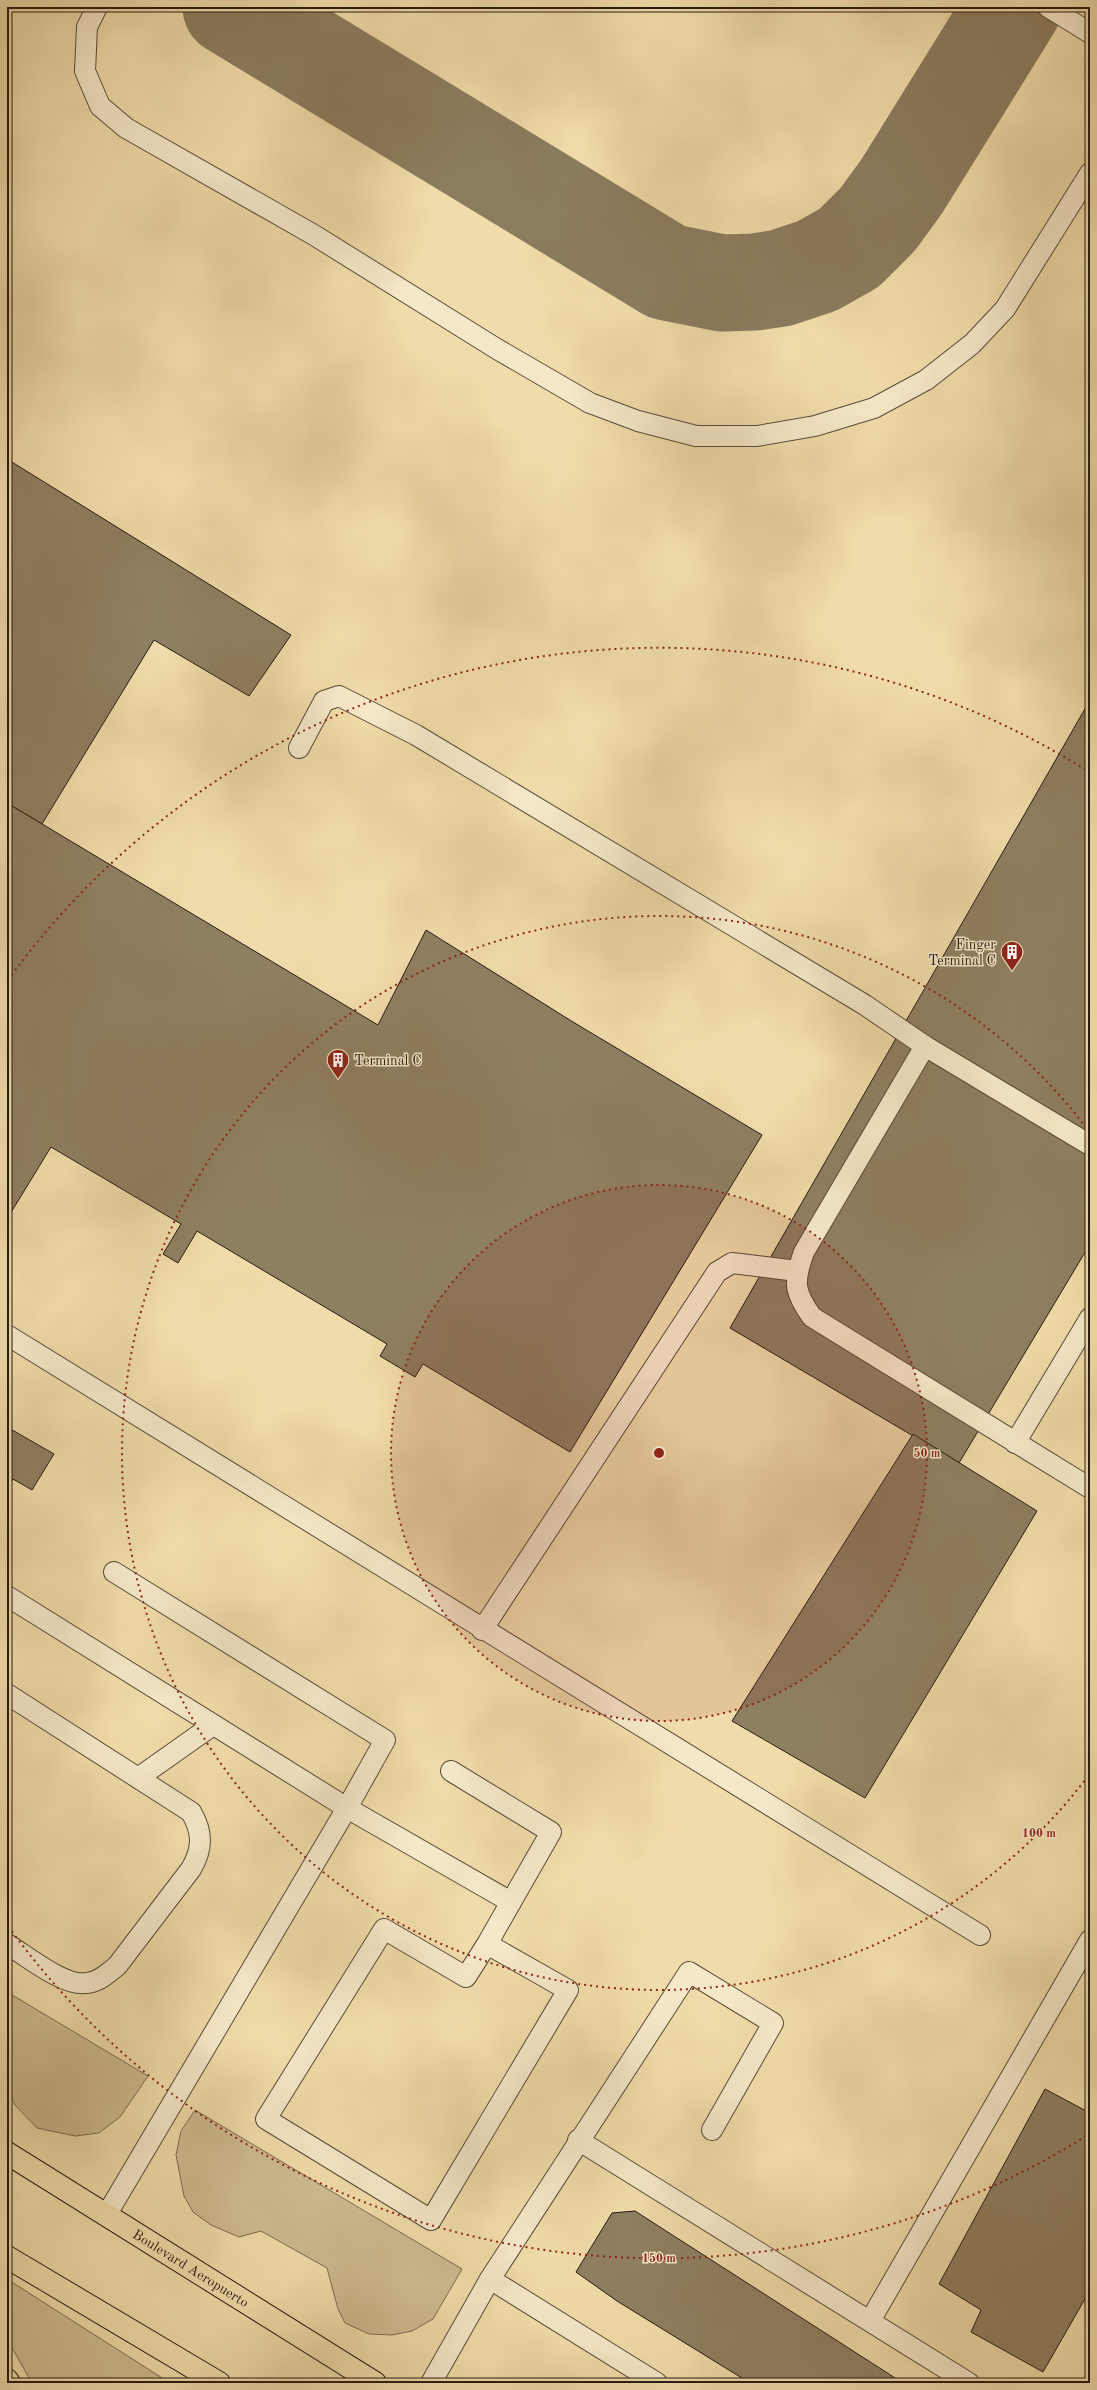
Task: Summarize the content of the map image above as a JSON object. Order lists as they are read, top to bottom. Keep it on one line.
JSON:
{"streets":{"highway":["Boulevard Aeropuerto"]},"places":{"building":["Finger Terminal C","Terminal C"]},"rings":["50 m","100 m","150 m"]}
